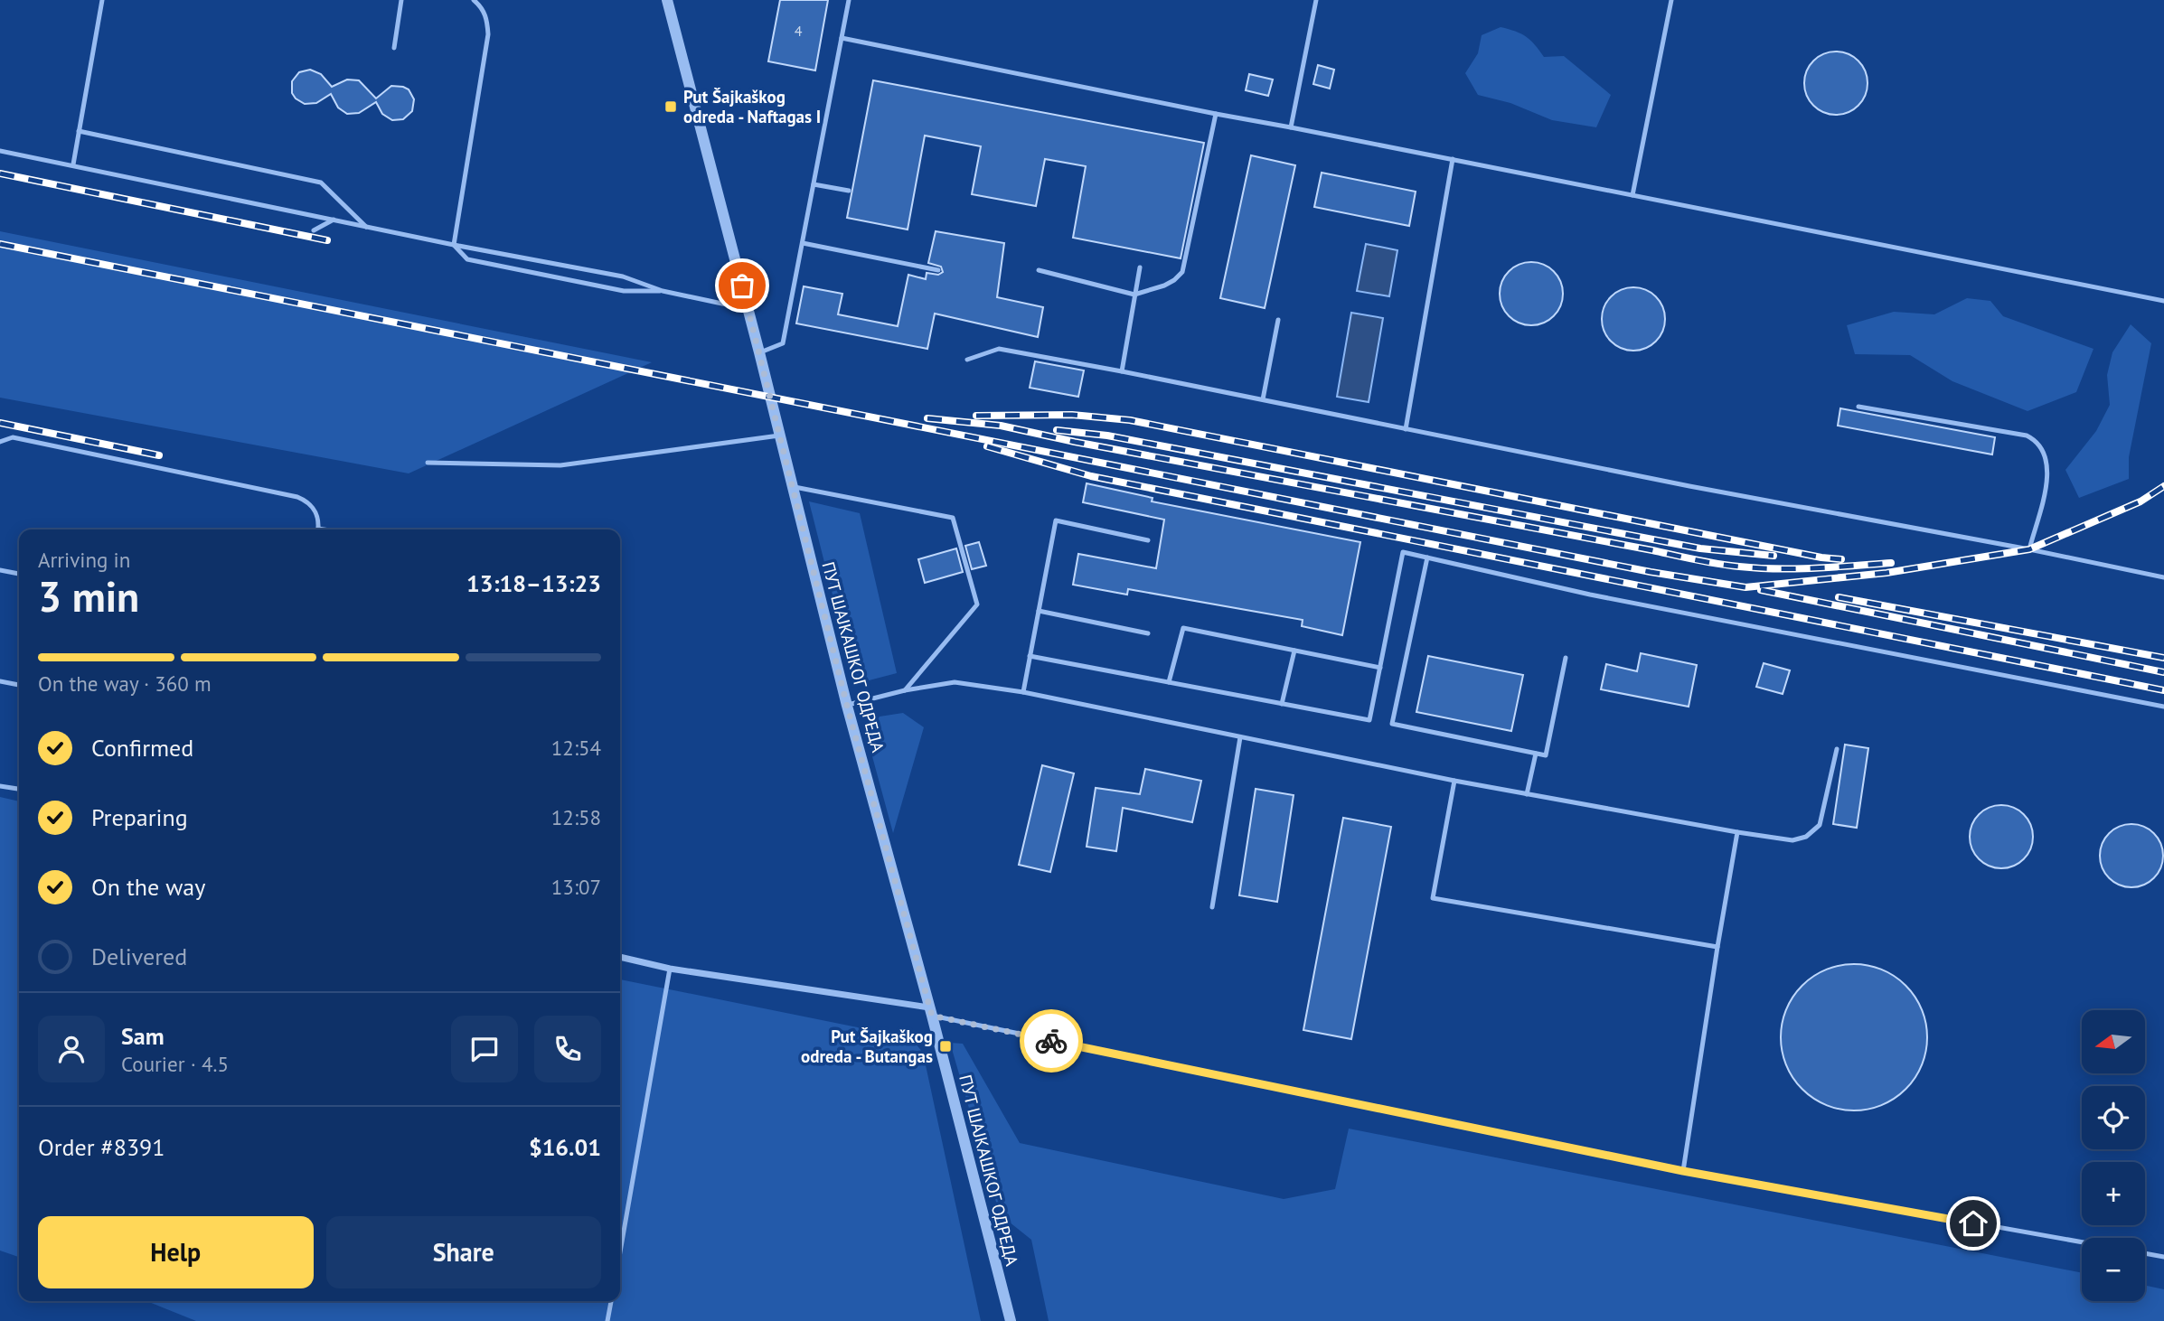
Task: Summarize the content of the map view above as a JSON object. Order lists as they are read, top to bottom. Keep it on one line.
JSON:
{"streets":{"street":["ПУТ ШАЈКАШКОГ ОДРЕДА"]},"places":{"transit":["Put Šajkaškog odreda - Naftagas I","Put Šajkaškog odreda - Butangas"]},"house_numbers":["4"],"north":"left","page":{"heading":["3 min","Arriving in","13:18–13:23"],"panel":["Sam","Courier · 4.5","Order #8391","$16.01"],"bar":"On the way · 360 m","list":[["Confirmed","12:54"],["Preparing","12:58"],["On the way","13:07"],"Delivered"],"map_buttons":["+","−"],"buttons":["Help","Share"]}}
